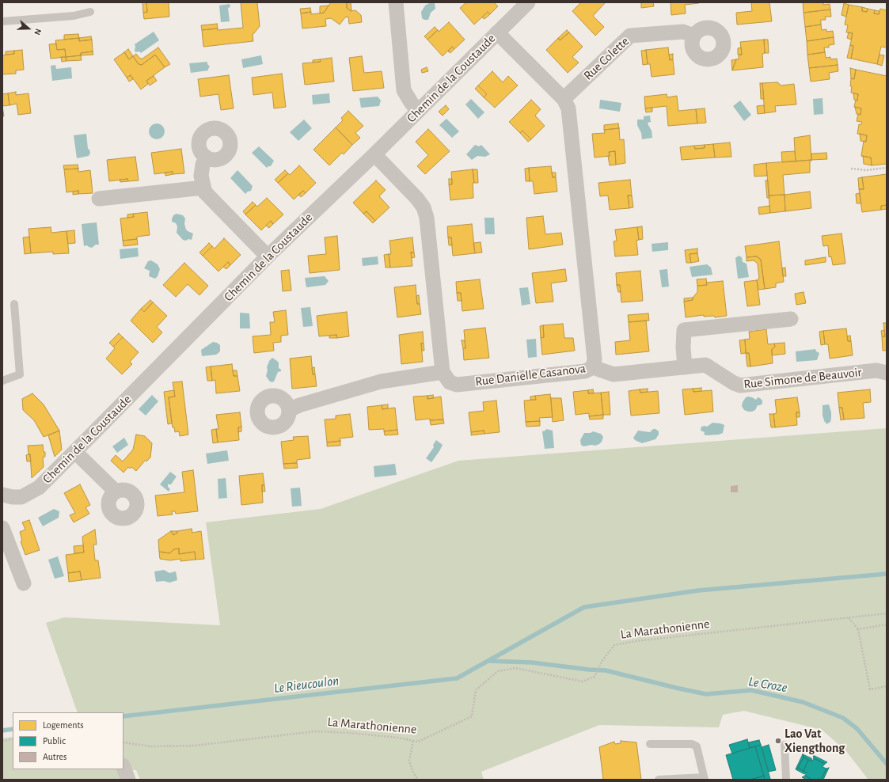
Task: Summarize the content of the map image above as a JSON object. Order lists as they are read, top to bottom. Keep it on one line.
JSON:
{"streets":{"street":["Rue Colette","Chemin de la Coustaude","Rue Danielle Casanova","Rue Simone de Beauvoir"],"path":["La Marathonienne"]},"crossings":[["Rue Colette","Rue Danielle Casanova"],["Chemin de la Coustaude","Rue Danielle Casanova"],["Rue Danielle Casanova","Rue Simone de Beauvoir"]],"water":["Le Rieucoulon","Le Croze"],"places":["Lao Vat Xiengthong"],"legend":["Logements","Public","Autres"],"north":"right"}
